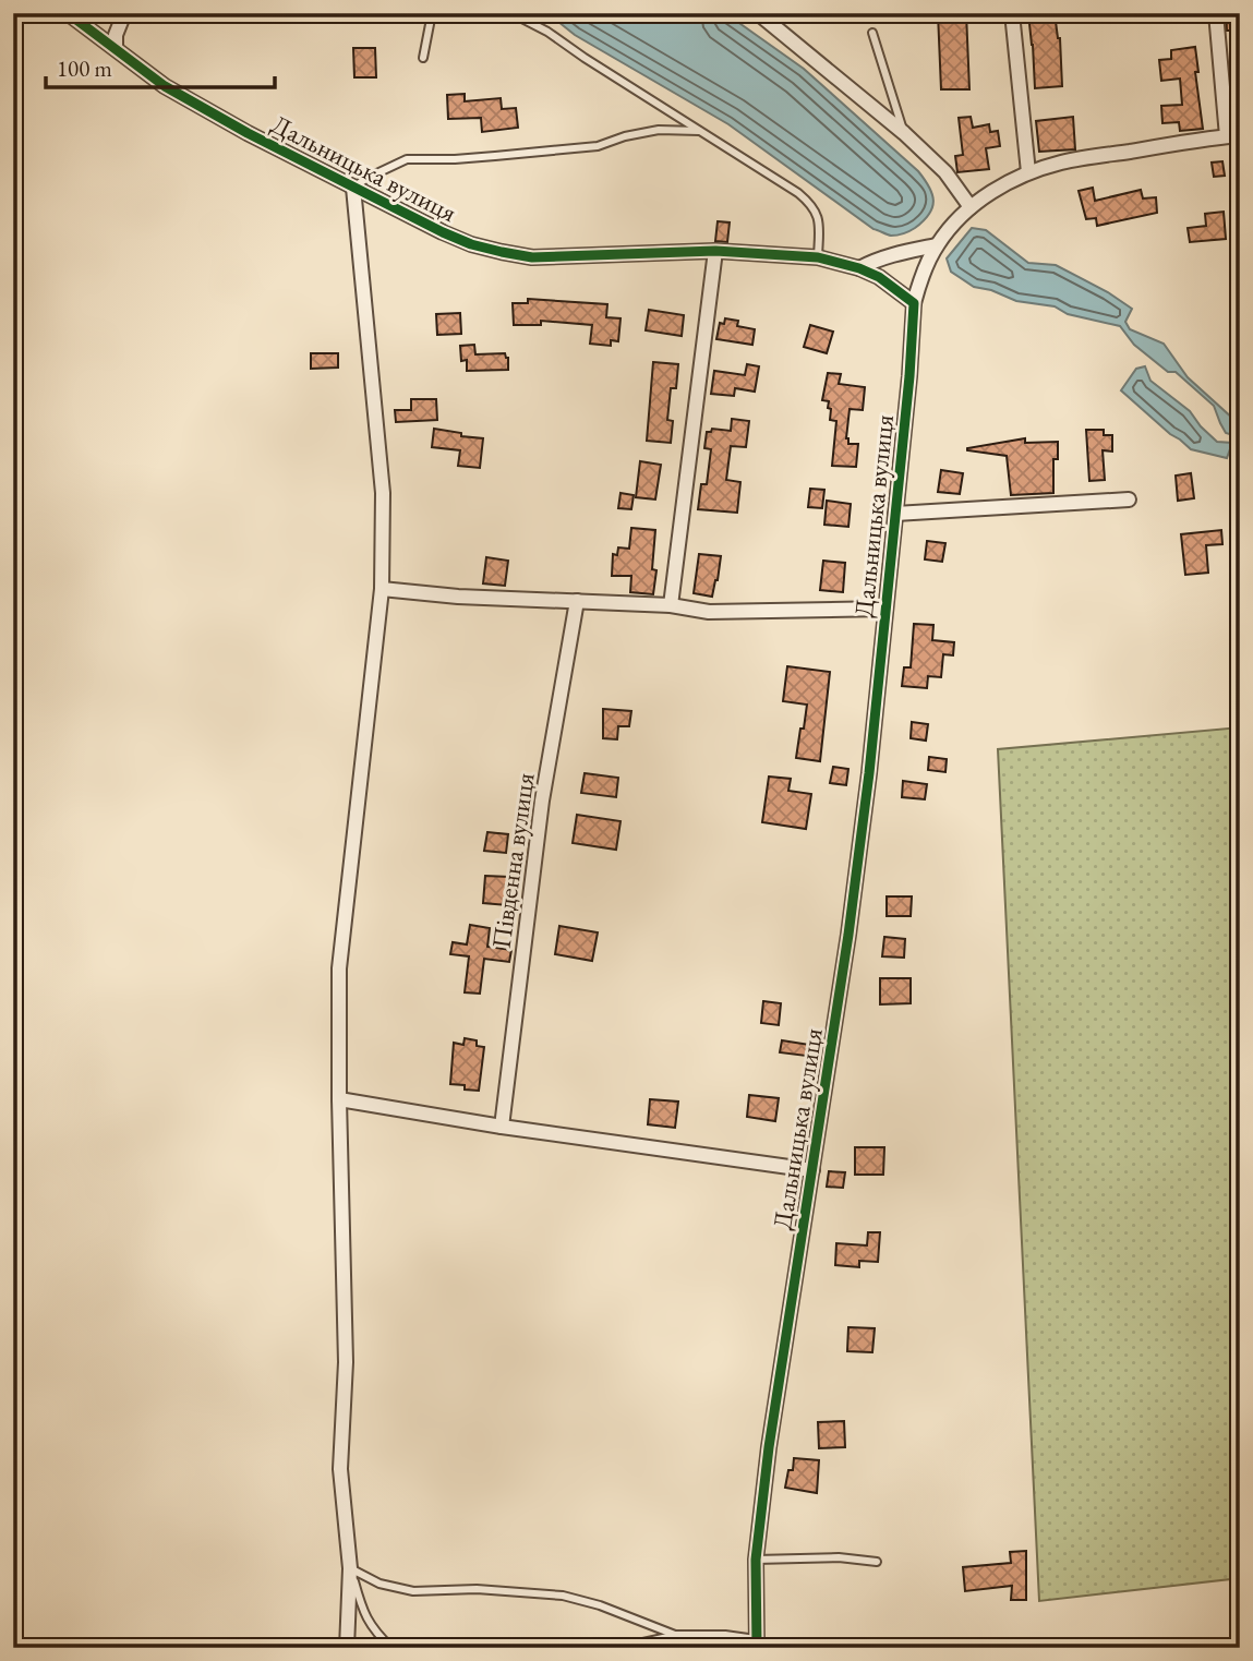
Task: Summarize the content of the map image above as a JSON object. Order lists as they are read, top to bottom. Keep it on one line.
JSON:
{"streets":{"street":["Дальницька вулиця","Південна вулиця"]},"crossings":[["Дальницька вулиця","Південна вулиця"]],"scale_bar":"100 m"}
